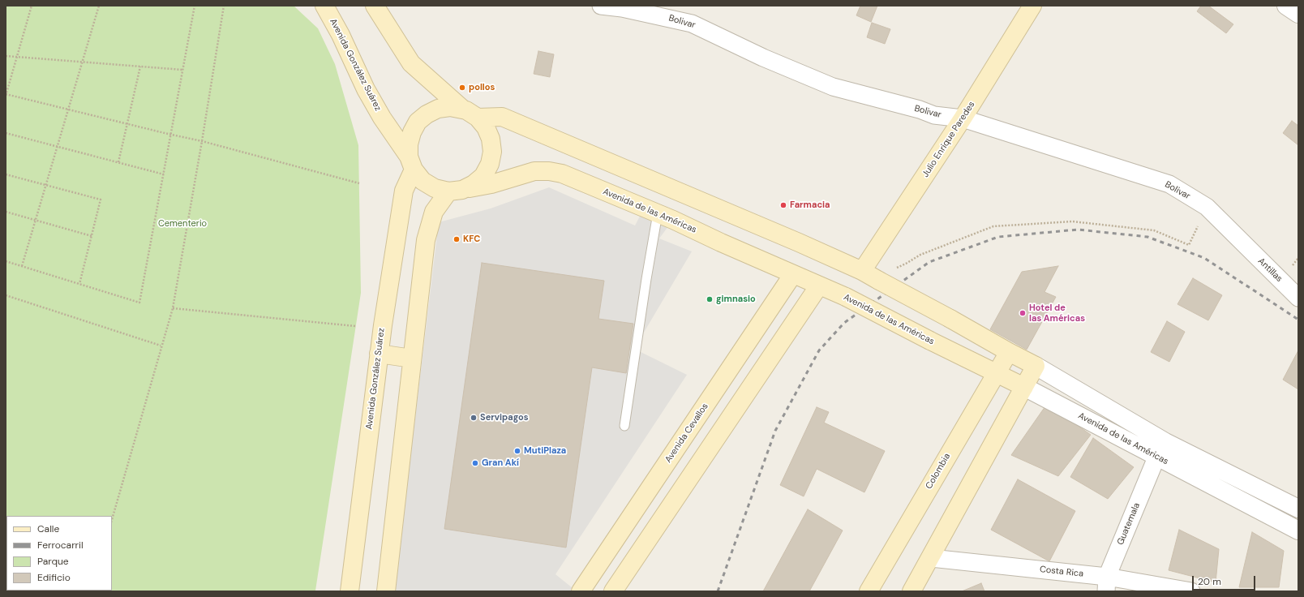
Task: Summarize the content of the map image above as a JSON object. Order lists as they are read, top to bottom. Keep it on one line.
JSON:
{"streets":{"main road":["Avenida González Suárez","Julio Enrique Paredes","Avenida de las Américas","Avenida Cevallos","Colombia"],"street":["Bolivar","Antillas","Guatemala","Costa Rica"]},"crossings":[["Bolivar","Julio Enrique Paredes"],["Bolivar","Antillas"],["Avenida González Suárez","Avenida de las Américas"],["Julio Enrique Paredes","Avenida de las Américas"],["Avenida de las Américas","Avenida Cevallos"],["Avenida de las Américas","Colombia"],["Avenida de las Américas","Guatemala"],["Guatemala","Costa Rica"]],"parks":["Cementerio"],"places":["pollos","Farmacia","KFC","gimnasio","Hotel de las Américas","Servipagos","MutiPlaza","Gran Akí"],"legend":["Calle","Ferrocarril","Parque","Edificio"],"scale_bar":"20 m"}
